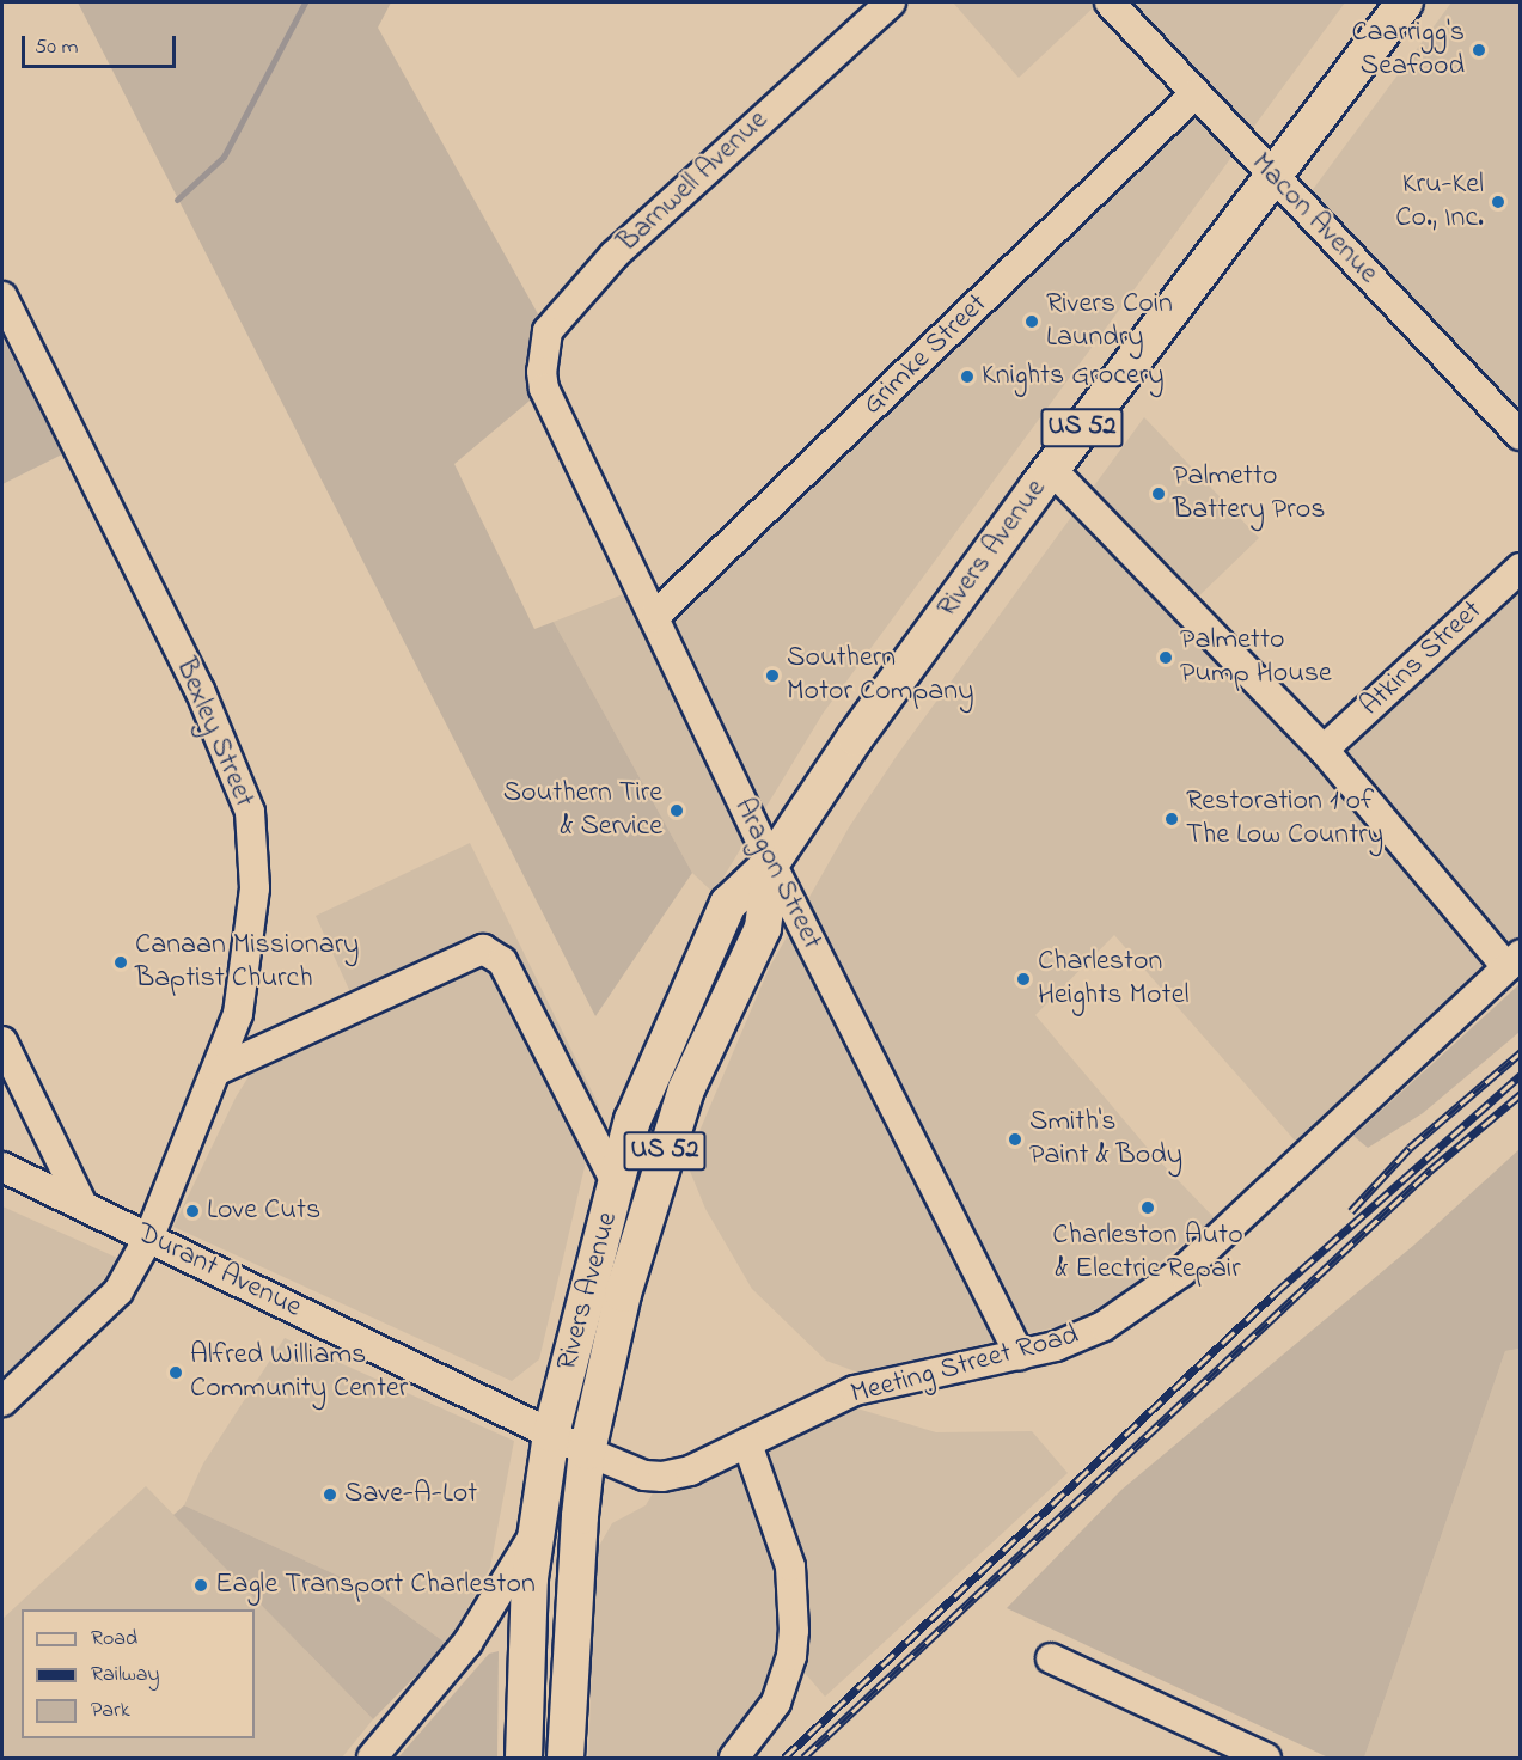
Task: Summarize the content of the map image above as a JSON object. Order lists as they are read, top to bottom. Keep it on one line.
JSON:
{"streets":{"main road":["US 52","Rivers Avenue"],"street":["Barnwell Avenue","Macon Avenue","Grimke Street","Atkins Street","Bexley Street","Aragon Street","Durant Avenue","Meeting Street Road"]},"crossings":[["Barnwell Avenue","Aragon Street"],["Macon Avenue","Grimke Street"],["Macon Avenue","Rivers Avenue"],["Grimke Street","Aragon Street"],["Rivers Avenue","Aragon Street"],["Rivers Avenue","Durant Avenue"],["Rivers Avenue","Meeting Street Road"],["Bexley Street","Durant Avenue"],["Aragon Street","Meeting Street Road"],["Durant Avenue","Meeting Street Road"]],"places":["Caarrigg's Seafood","Kru-Kel Co., Inc.","Rivers Coin Laundry","Knights Grocery","Palmetto Battery Pros","Palmetto Pump House","Southern Motor Company","Southern Tire & Service","Restoration 1 of The Low Country","Canaan Missionary Baptist Church","Charleston Heights Motel","Smith's Paint & Body","Charleston Auto & Electric Repair","Love Cuts","Alfred Williams Community Center","Save-A-Lot","Eagle Transport Charleston"],"legend":["Road","Railway","Park"],"scale_bar":"50 m"}
